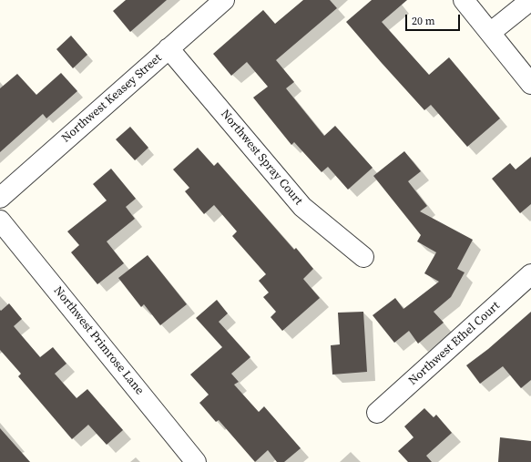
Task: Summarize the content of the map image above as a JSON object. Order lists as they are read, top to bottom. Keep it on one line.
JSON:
{"streets":{"street":["Northwest Keasey Street","Northwest Spray Court","Northwest Primrose Lane","Northwest Ethel Court"]},"crossings":[["Northwest Keasey Street","Northwest Spray Court"]],"scale_bar":"20 m"}
